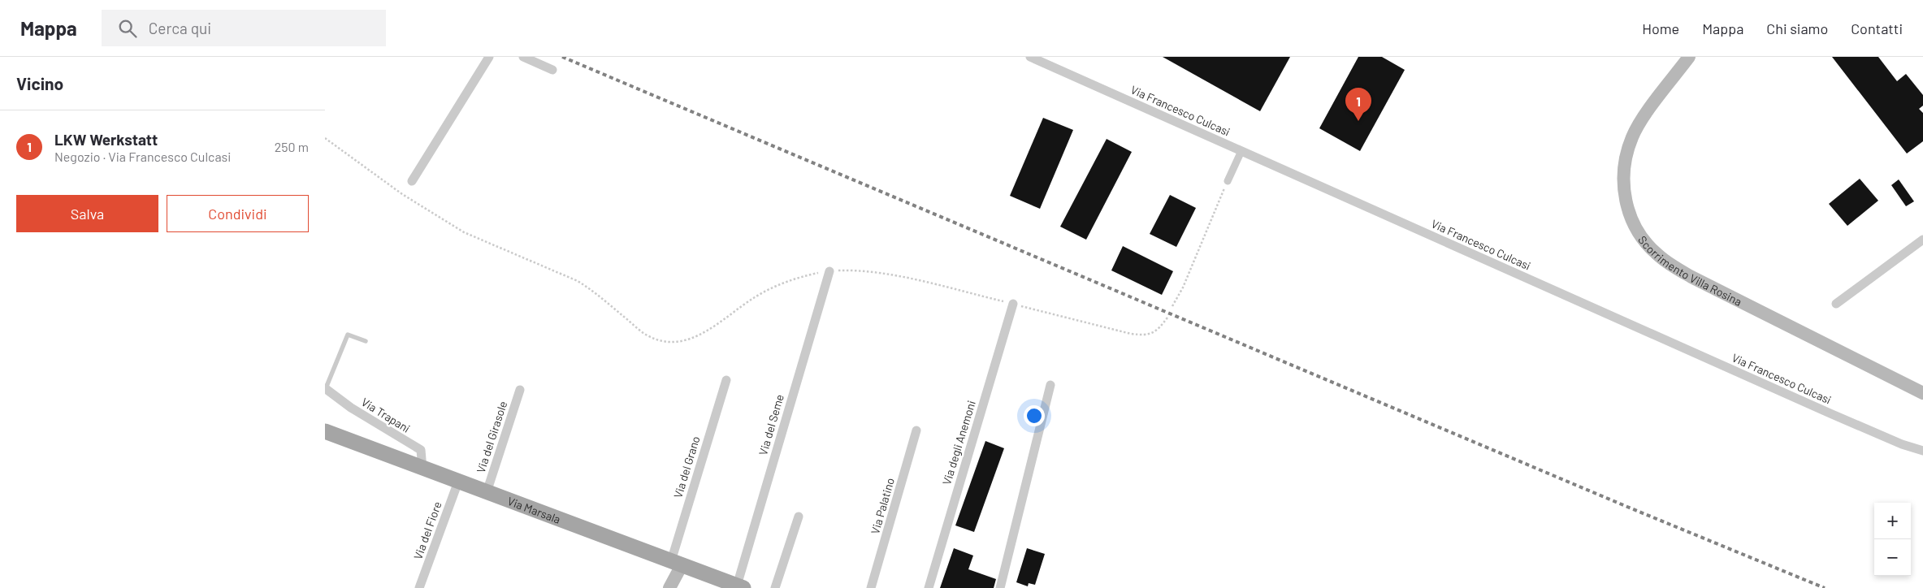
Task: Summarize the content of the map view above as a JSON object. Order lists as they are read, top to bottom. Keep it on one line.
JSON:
{"streets":{"main road":["Scorrimento Villa Rosina","Via Marsala"],"street":["Via Francesco Culcasi","Via Trapani","Via del Seme","Via del Girasole","Via degli Anemoni","Via del Grano","Via Palatino","Via del Fiore"]},"crossings":[["Via Trapani","Via Marsala"],["Via del Seme","Via Marsala"],["Via del Girasole","Via Marsala"],["Via del Grano","Via Marsala"],["Via Marsala","Via del Fiore"]],"page":{"header":"Mappa","search":"Cerca qui","nav":["Home","Mappa","Chi siamo","Contatti"],"heading":"Vicino","pins":"1","list":[{"mark":"1","name":"LKW Werkstatt","note":"Negozio · Via Francesco Culcasi","value":"250 m"}],"buttons":["Salva","Condividi"],"map_buttons":["+","−"]}}
